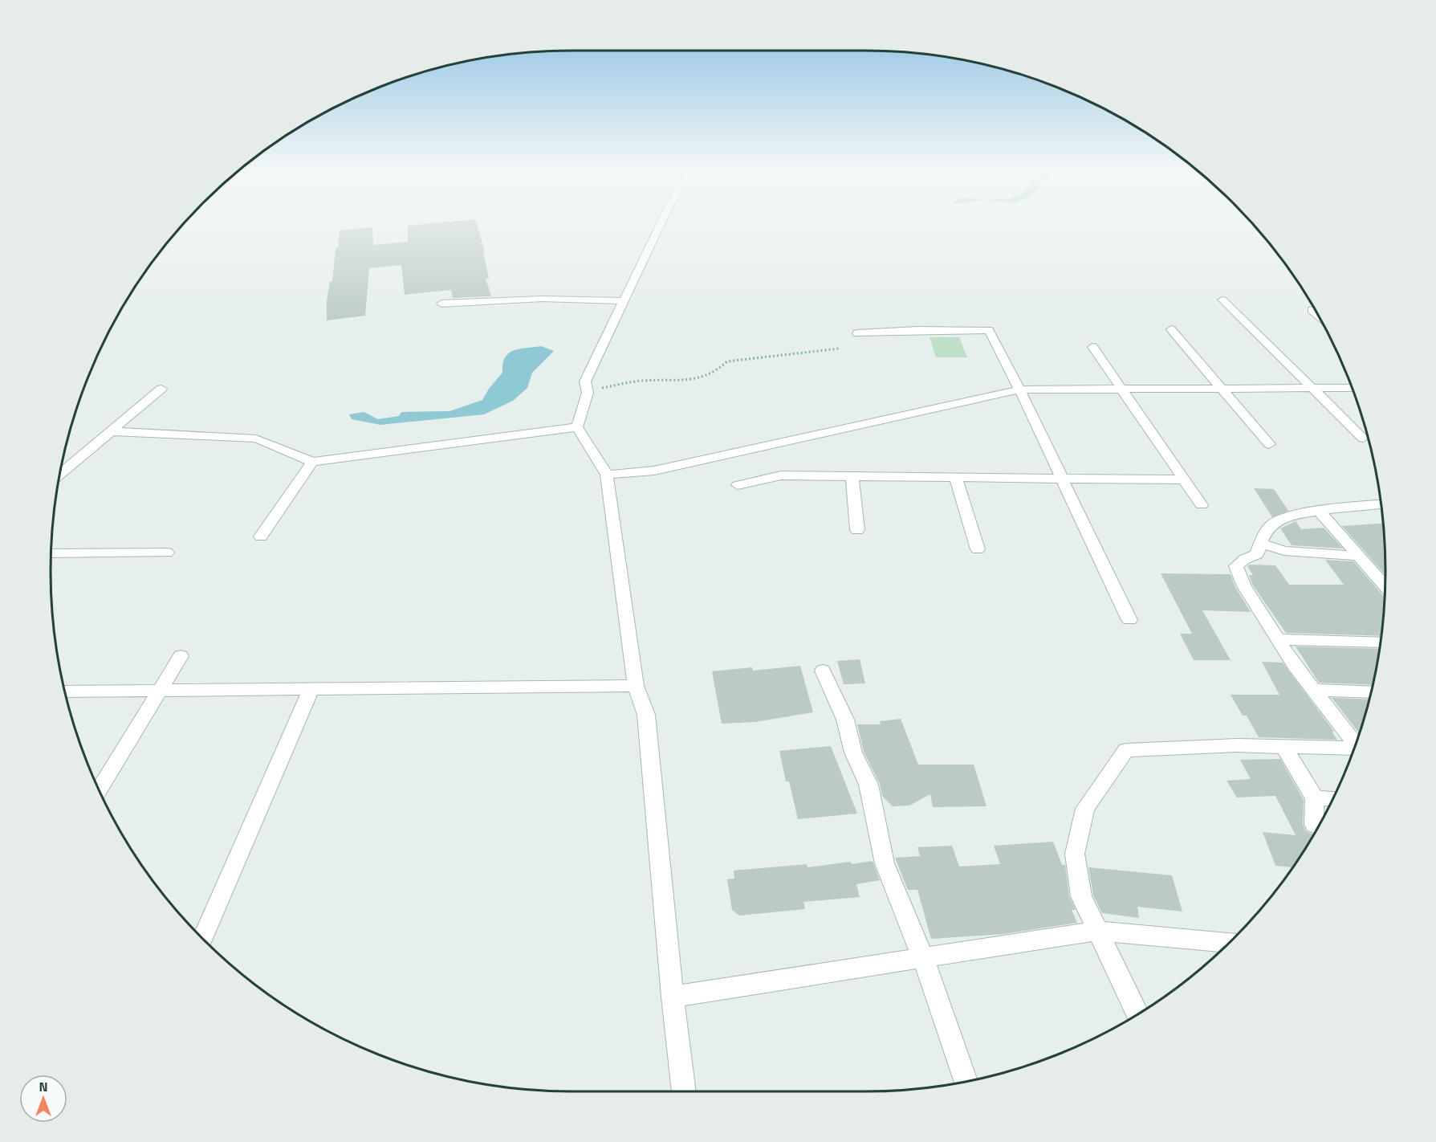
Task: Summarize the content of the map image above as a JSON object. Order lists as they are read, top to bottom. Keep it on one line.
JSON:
{"north":"top"}
